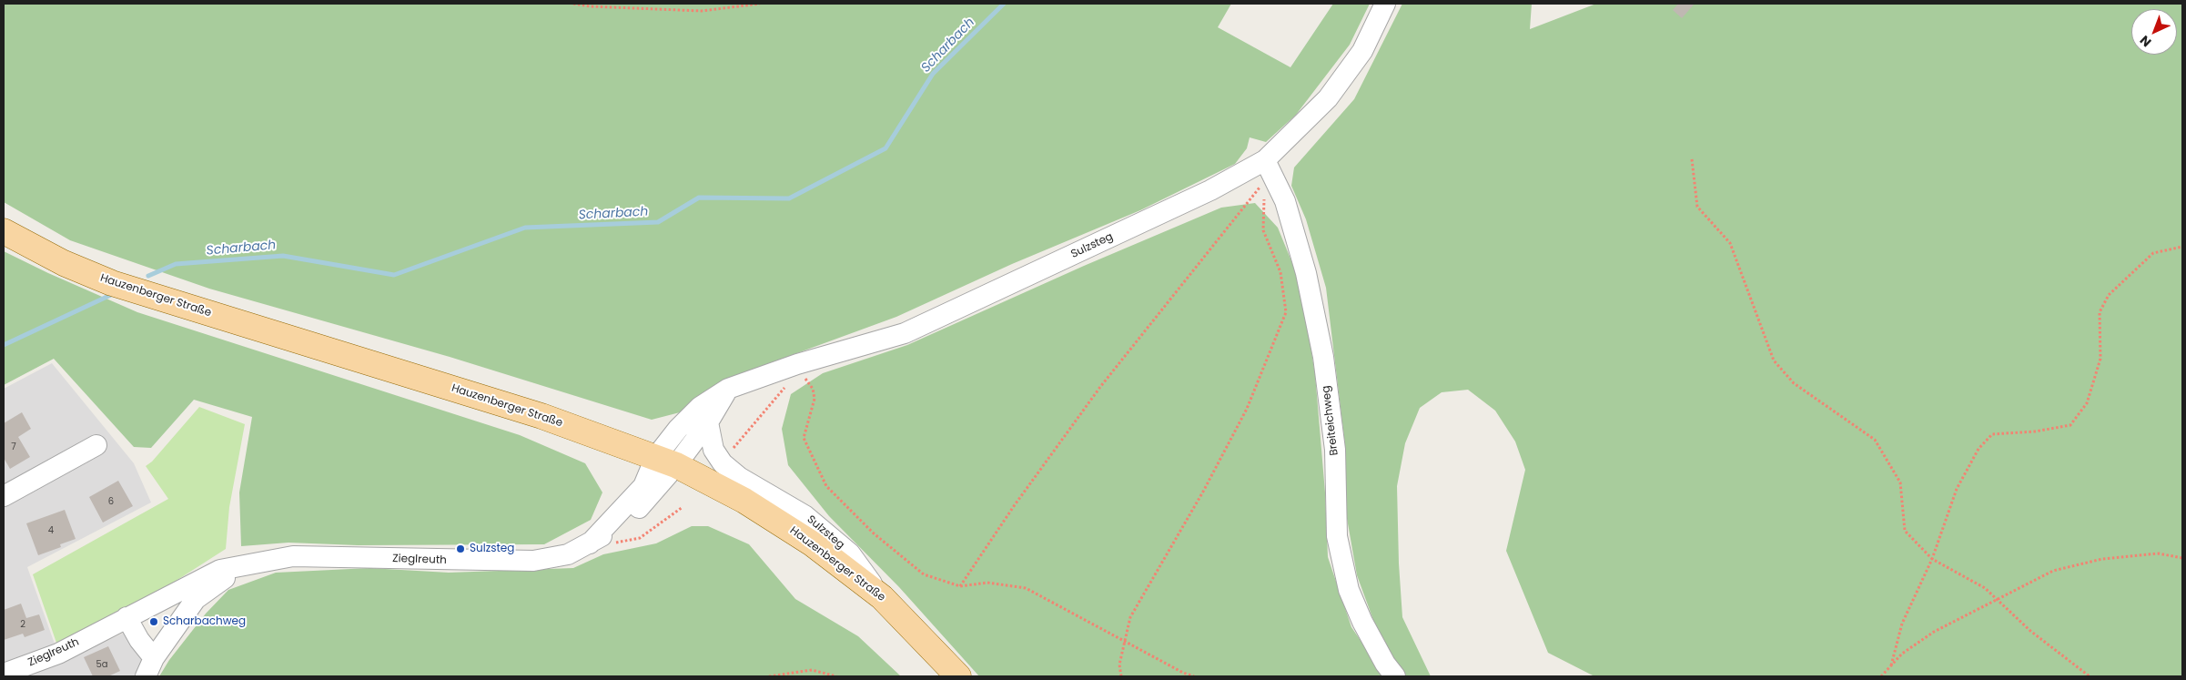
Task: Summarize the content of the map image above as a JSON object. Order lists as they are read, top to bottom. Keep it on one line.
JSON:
{"streets":{"main road":["Hauzenberger Straße"],"street":["Sulzsteg","Breiteichweg","Zieglreuth"]},"crossings":[["Sulzsteg","Hauzenberger Straße"],["Sulzsteg","Breiteichweg"],["Sulzsteg","Zieglreuth"],["Hauzenberger Straße","Zieglreuth"]],"water":["Scharbach"],"places":["Sulzsteg","Scharbachweg"],"house_numbers":["7","6","4","2","5a"],"north":"bottom left"}
